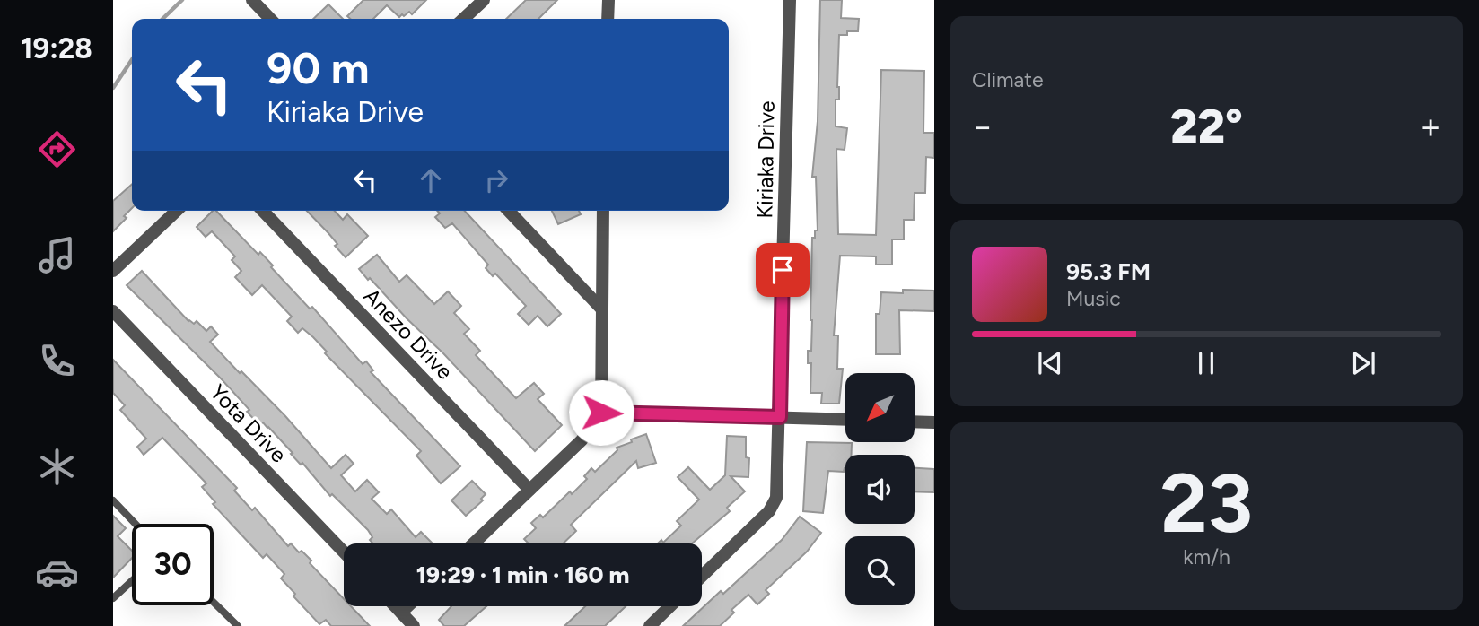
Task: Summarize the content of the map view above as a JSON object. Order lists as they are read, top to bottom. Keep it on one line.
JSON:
{"streets":{"street":["Kiriaka Drive","Anezo Drive","Yota Drive"]},"north":"bottom left","page":{"tabs":"19:28","tile":["Climate",["23","km/h"]],"turn":["90 m","Kiriaka Drive"],"heat":["−","22°","+"],"song":["95.3 FM","Music"],"limit":"30","trip":"19:29 · 1 min · 160 m"}}
